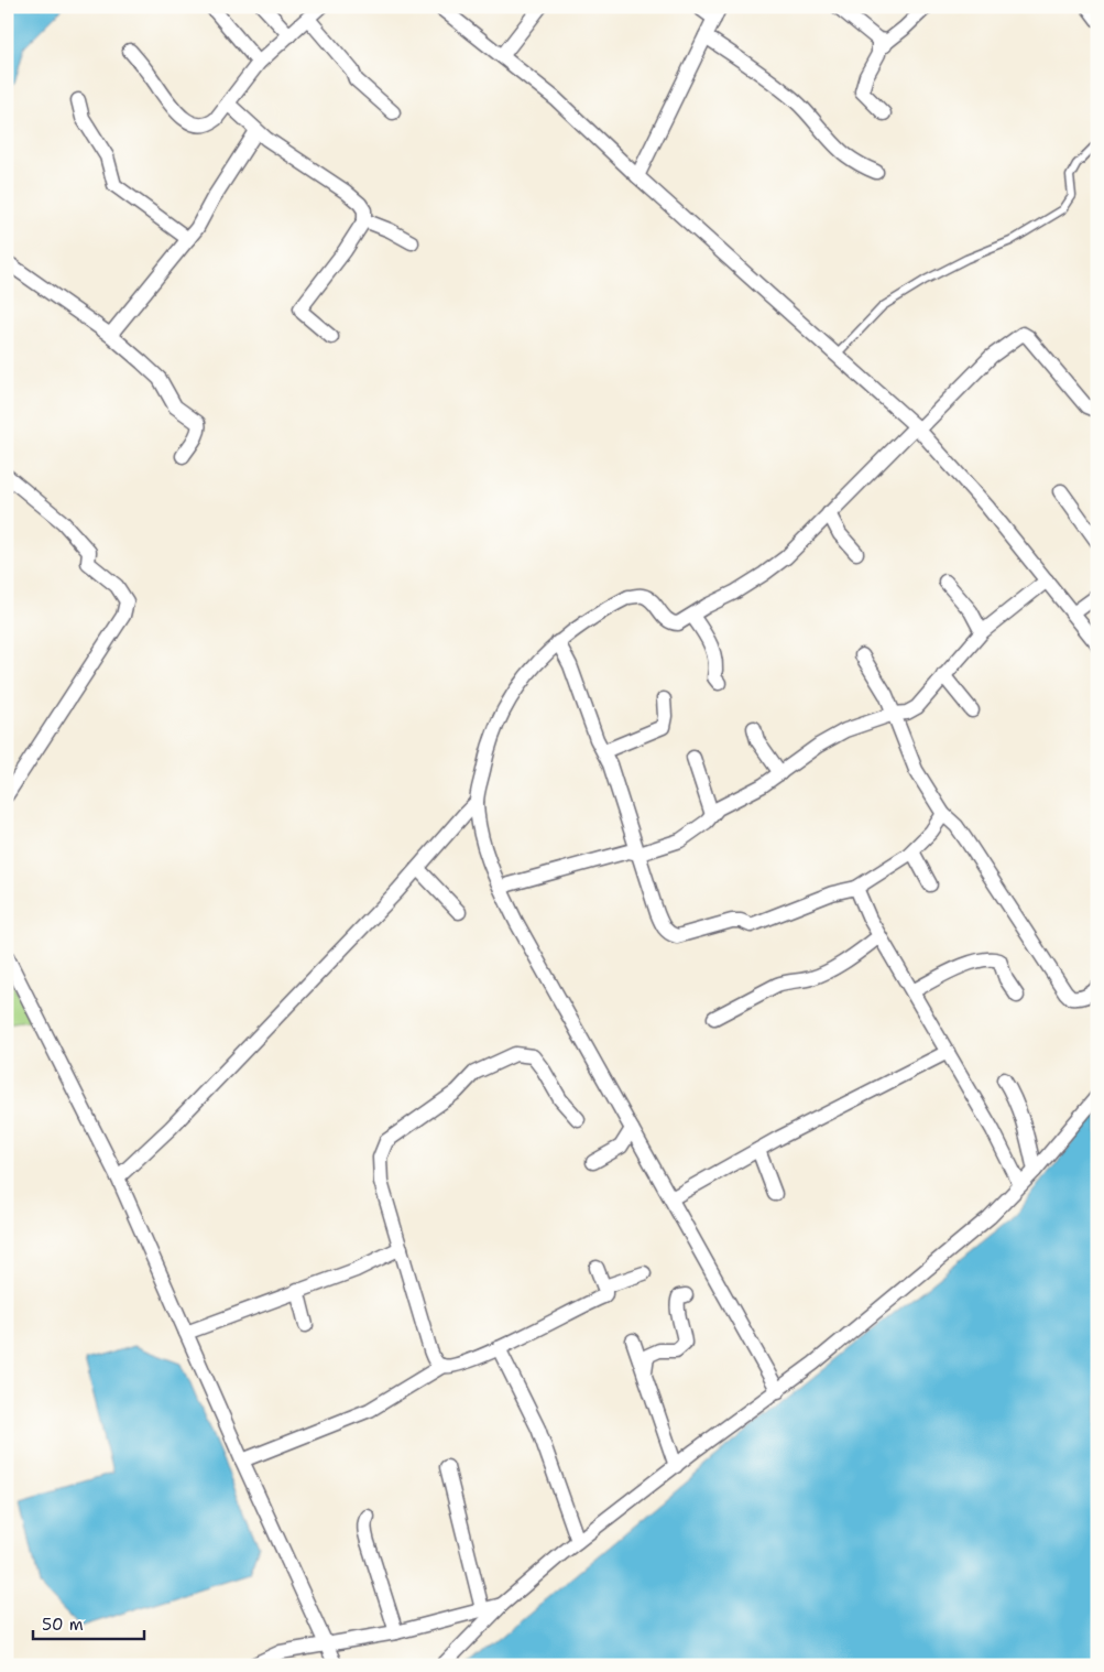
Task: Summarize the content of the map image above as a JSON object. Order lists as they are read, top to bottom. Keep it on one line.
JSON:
{"scale_bar":"50 m"}
